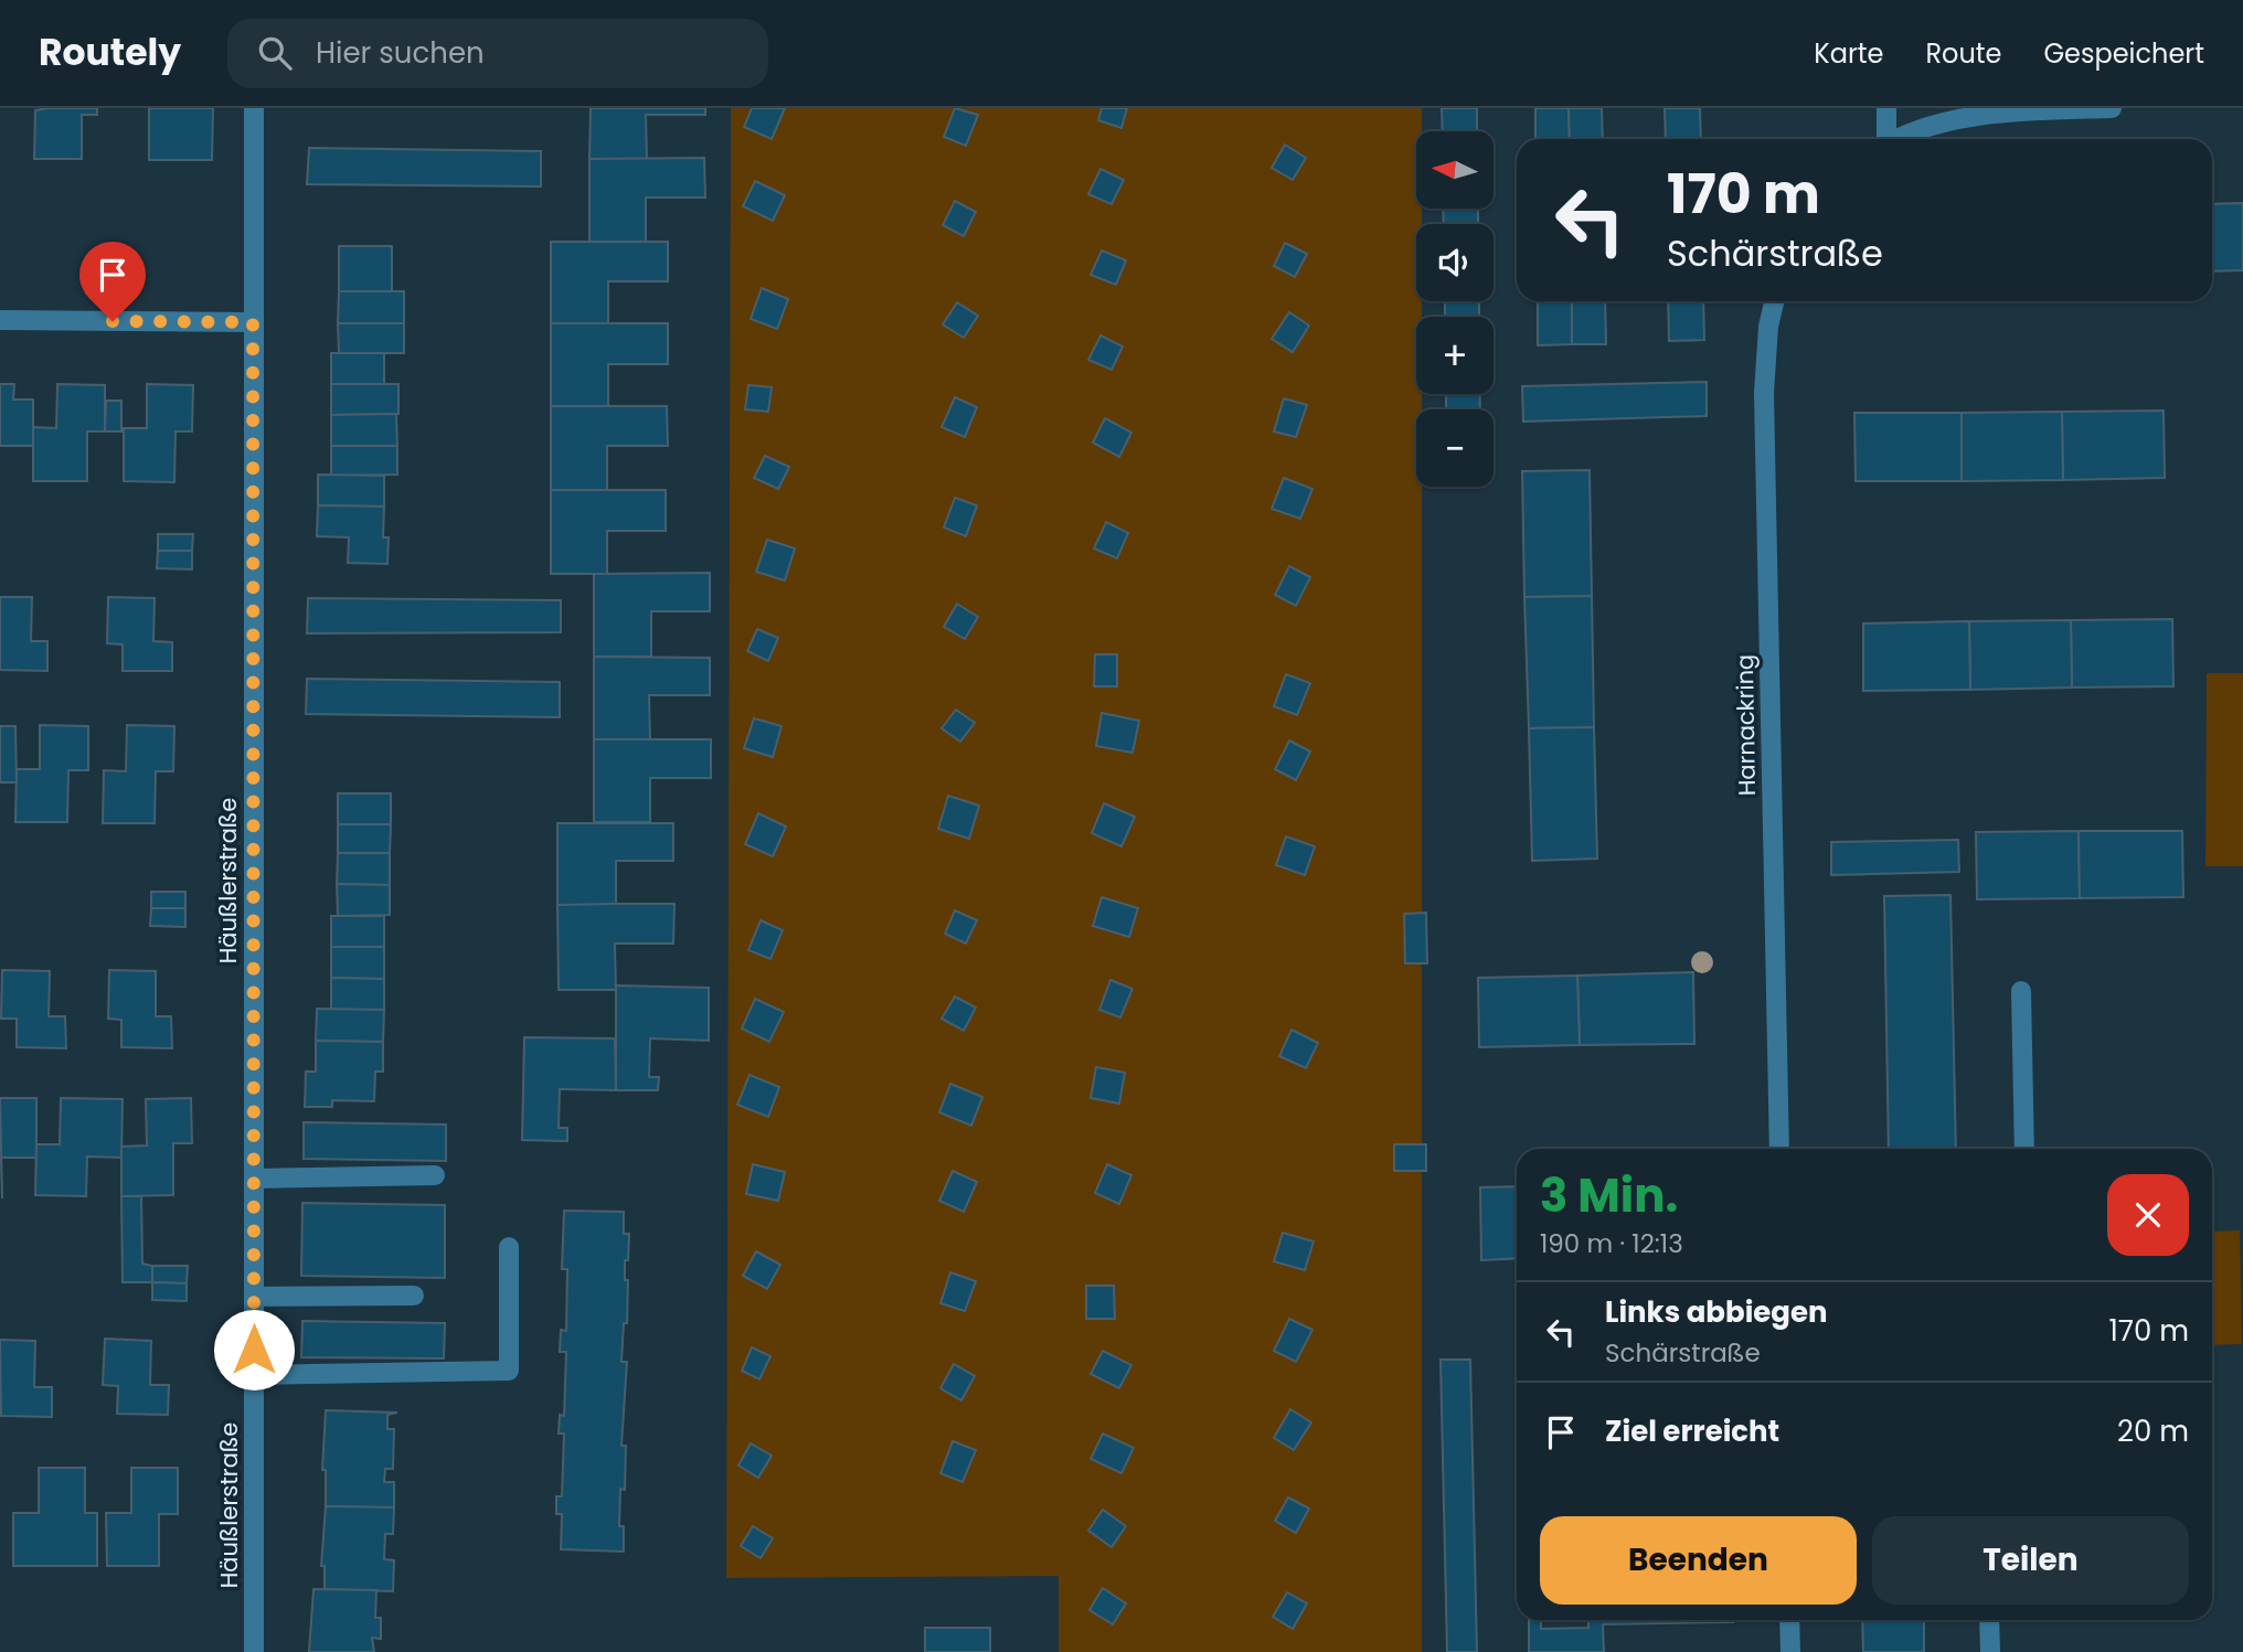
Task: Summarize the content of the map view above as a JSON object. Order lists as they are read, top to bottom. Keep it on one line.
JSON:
{"streets":{"street":["Harnackring","Häußlerstraße"]},"north":"left","page":{"header":"Routely","search":"Hier suchen","nav":["Karte","Route","Gespeichert"],"map_buttons":["+","−"],"turn":["170 m","Schärstraße"],"heading":["3 Min.","190 m · 12:13"],"list":[{"name":"Links abbiegen","note":"Schärstraße","value":"170 m"},{"name":"Ziel erreicht","value":"20 m"}],"buttons":["Beenden","Teilen"]}}
